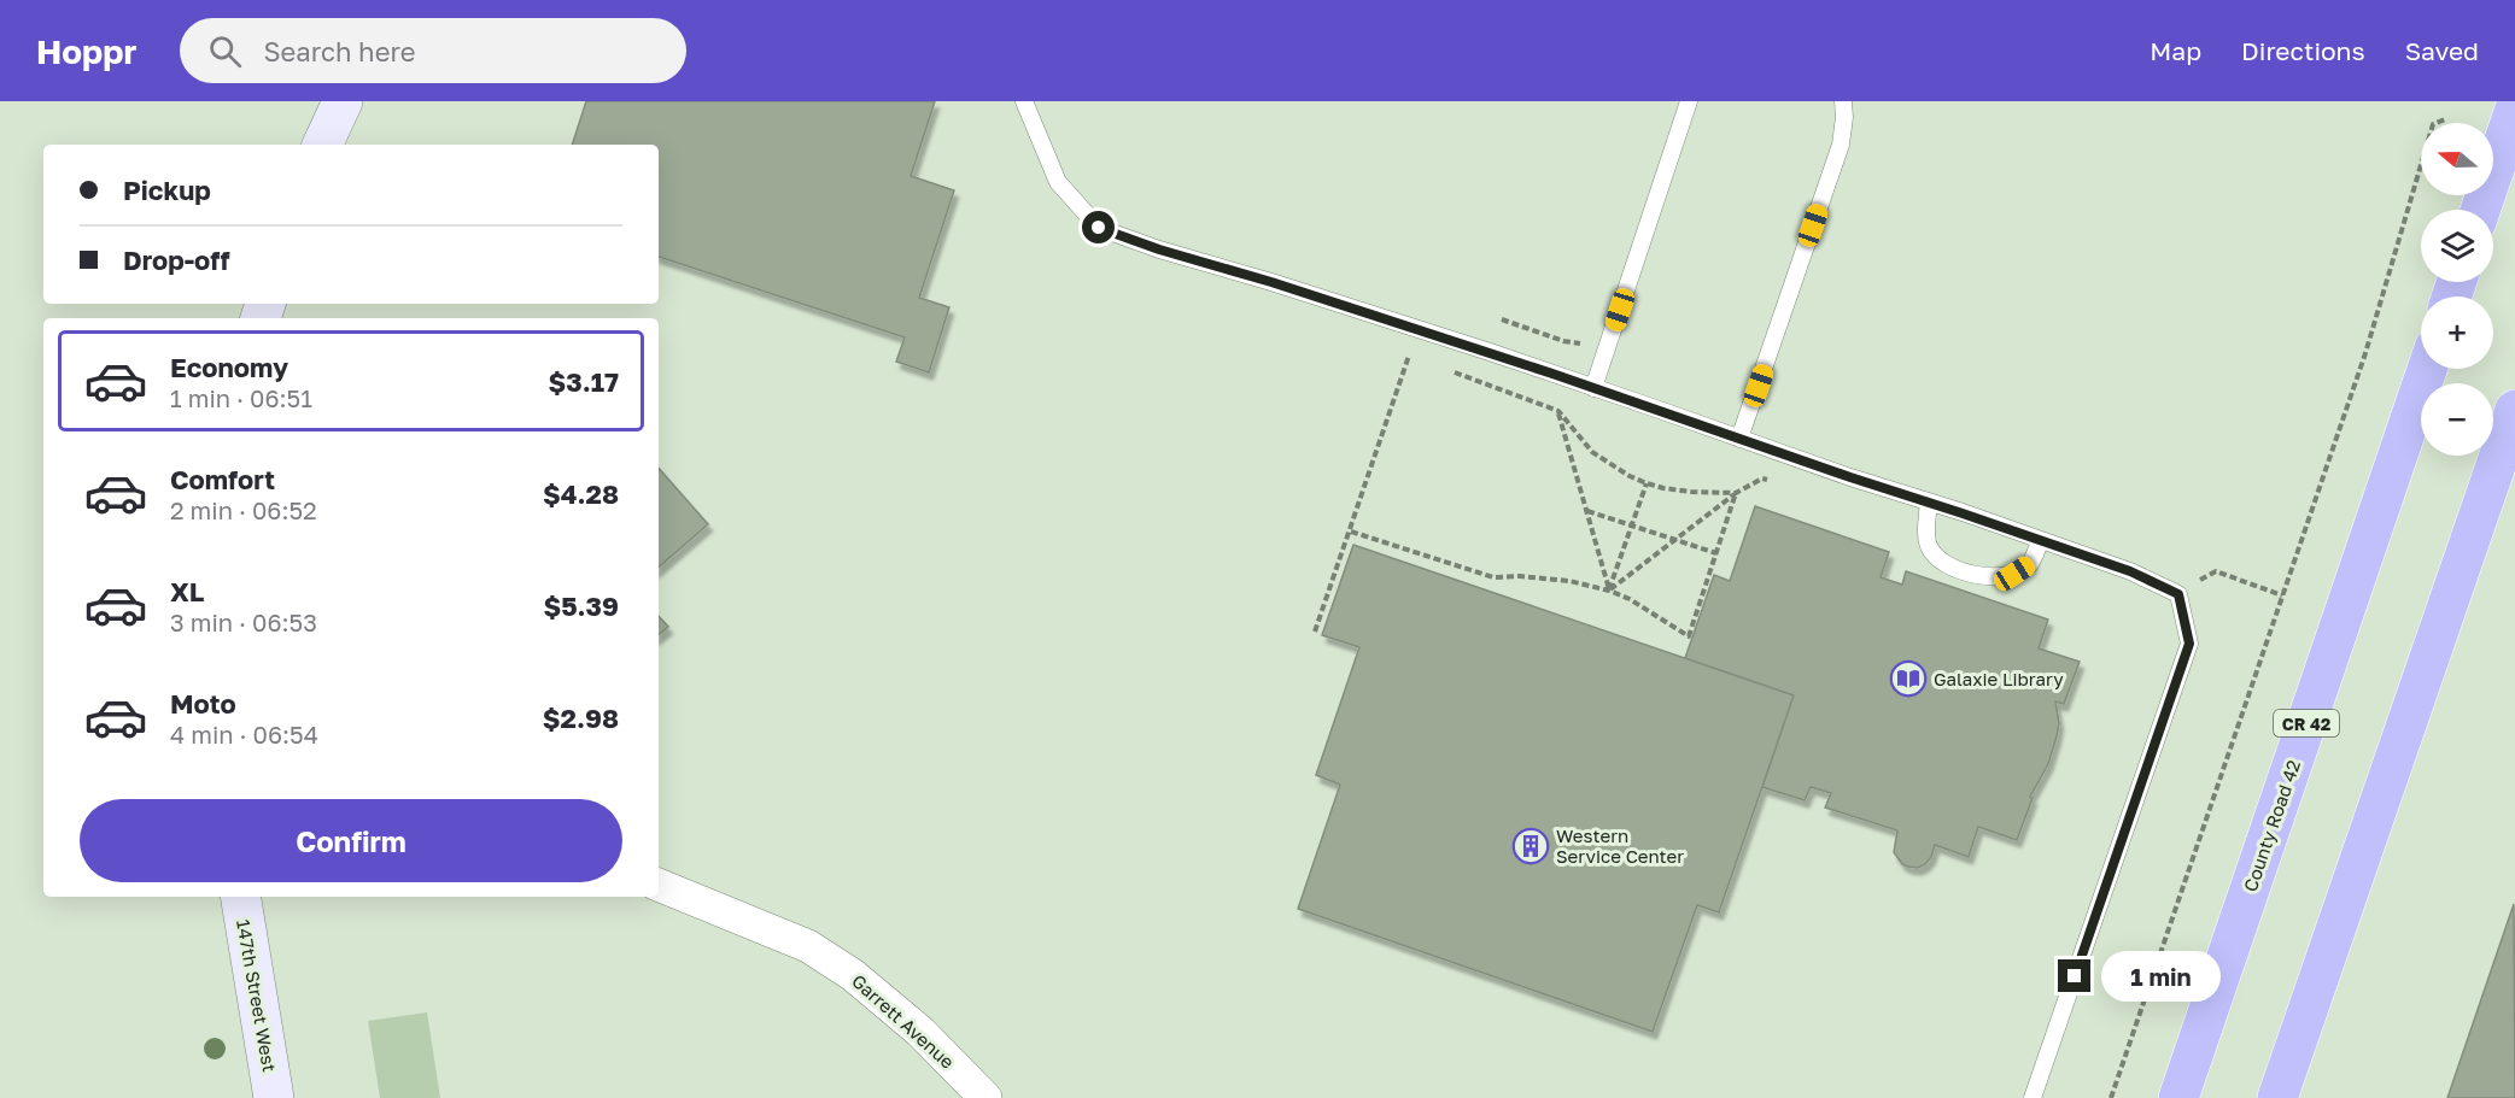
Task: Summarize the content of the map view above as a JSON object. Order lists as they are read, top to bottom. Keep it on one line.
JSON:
{"streets":{"highway":["CR 42","County Road 42"],"street":["147th Street West","Garrett Avenue"]},"places":{"library":["Galaxie Library"],"building":["Western Service Center"]},"north":"left","page":{"header":"Hoppr","search":"Search here","nav":["Map","Directions","Saved"],"map_buttons":["+","−"],"banner":["Pickup","Drop-off"],"list":[{"name":"Economy","note":"1 min · 06:51","value":"$3.17"},{"name":"Comfort","note":"2 min · 06:52","value":"$4.28"},{"name":"XL","note":"3 min · 06:53","value":"$5.39"},{"name":"Moto","note":"4 min · 06:54","value":"$2.98"}],"buttons":"Confirm","bubble":"1 min"}}
